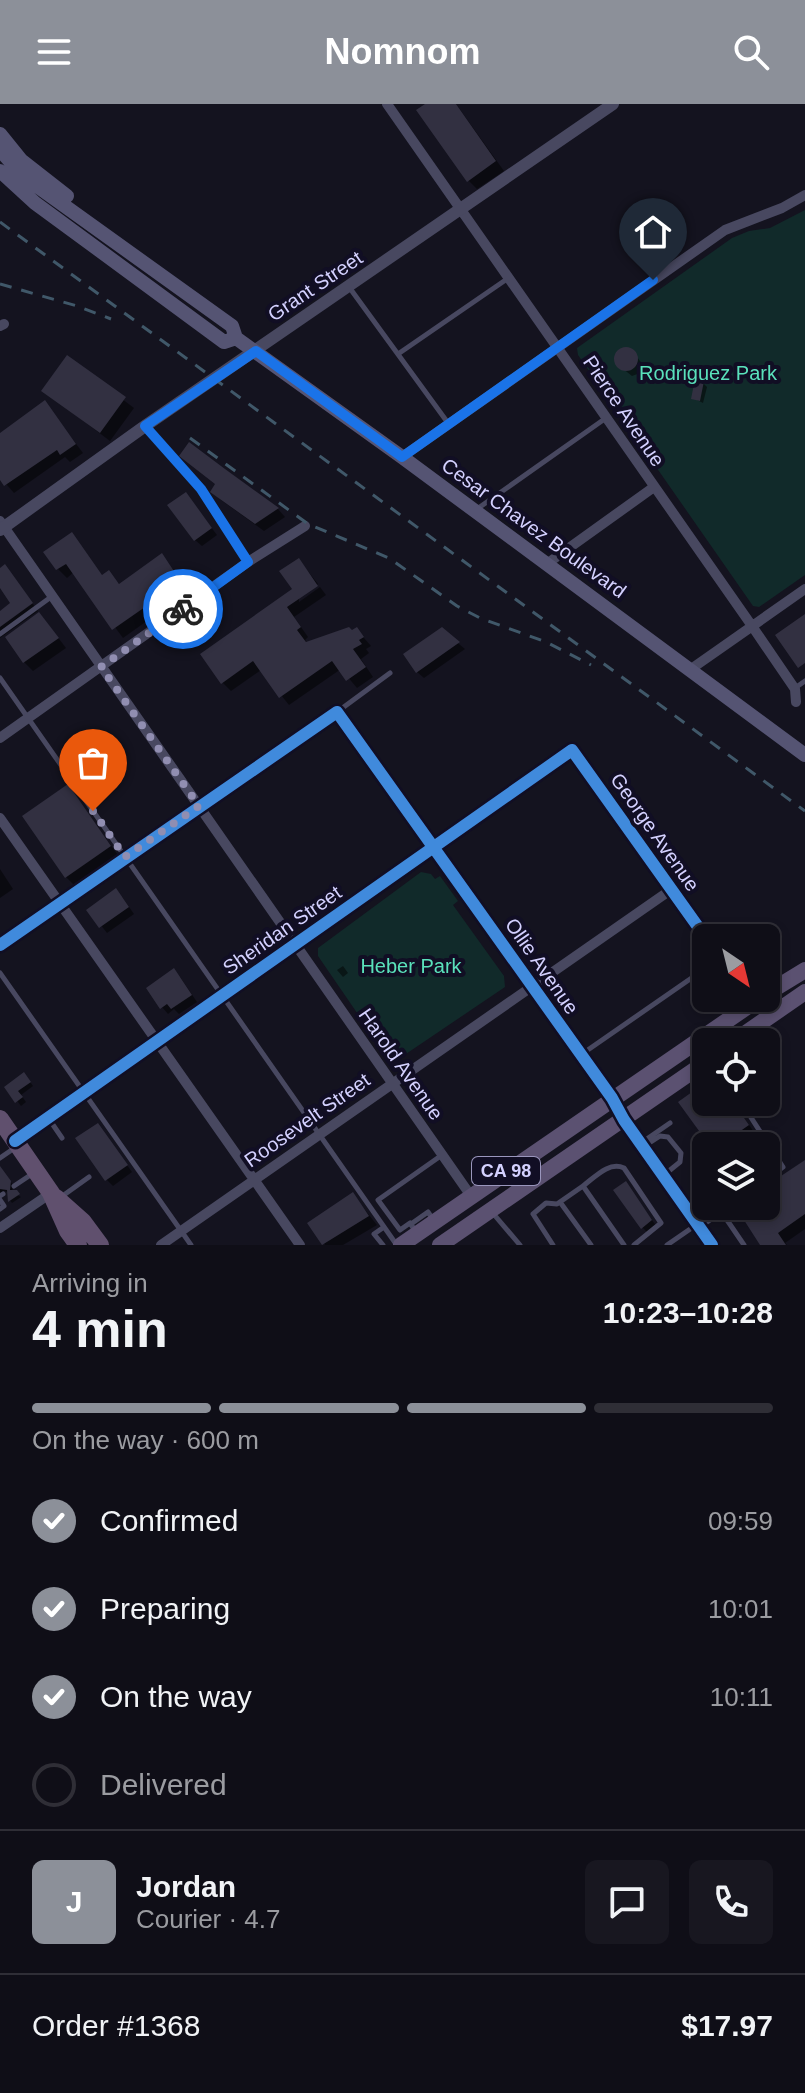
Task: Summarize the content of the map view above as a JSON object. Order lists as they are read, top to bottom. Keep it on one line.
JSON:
{"streets":{"main road":["Cesar Chavez Boulevard","CA 98"],"street":["Grant Street","Pierce Avenue","George Avenue","Sheridan Street","Ollie Avenue","Harold Avenue","Roosevelt Street"]},"crossings":[["Grant Street","Pierce Avenue"],["Grant Street","Cesar Chavez Boulevard"],["Grant Street","Harold Avenue"],["George Avenue","Sheridan Street"],["George Avenue","Roosevelt Street"],["Sheridan Street","Ollie Avenue"],["Sheridan Street","Harold Avenue"],["Ollie Avenue","Roosevelt Street"],["Ollie Avenue","CA 98"],["Harold Avenue","Roosevelt Street"],["Harold Avenue","CA 98"]],"parks":["Rodriguez Park","Heber Park"],"north":"bottom right","page":{"header":"Nomnom","heading":["4 min","Arriving in","10:23–10:28"],"panel":["Jordan","Courier · 4.7","Order #1368","$17.97"],"bar":"On the way · 600 m","list":[["Confirmed","09:59"],["Preparing","10:01"],["On the way","10:11"],"Delivered"],"round":"J"}}
